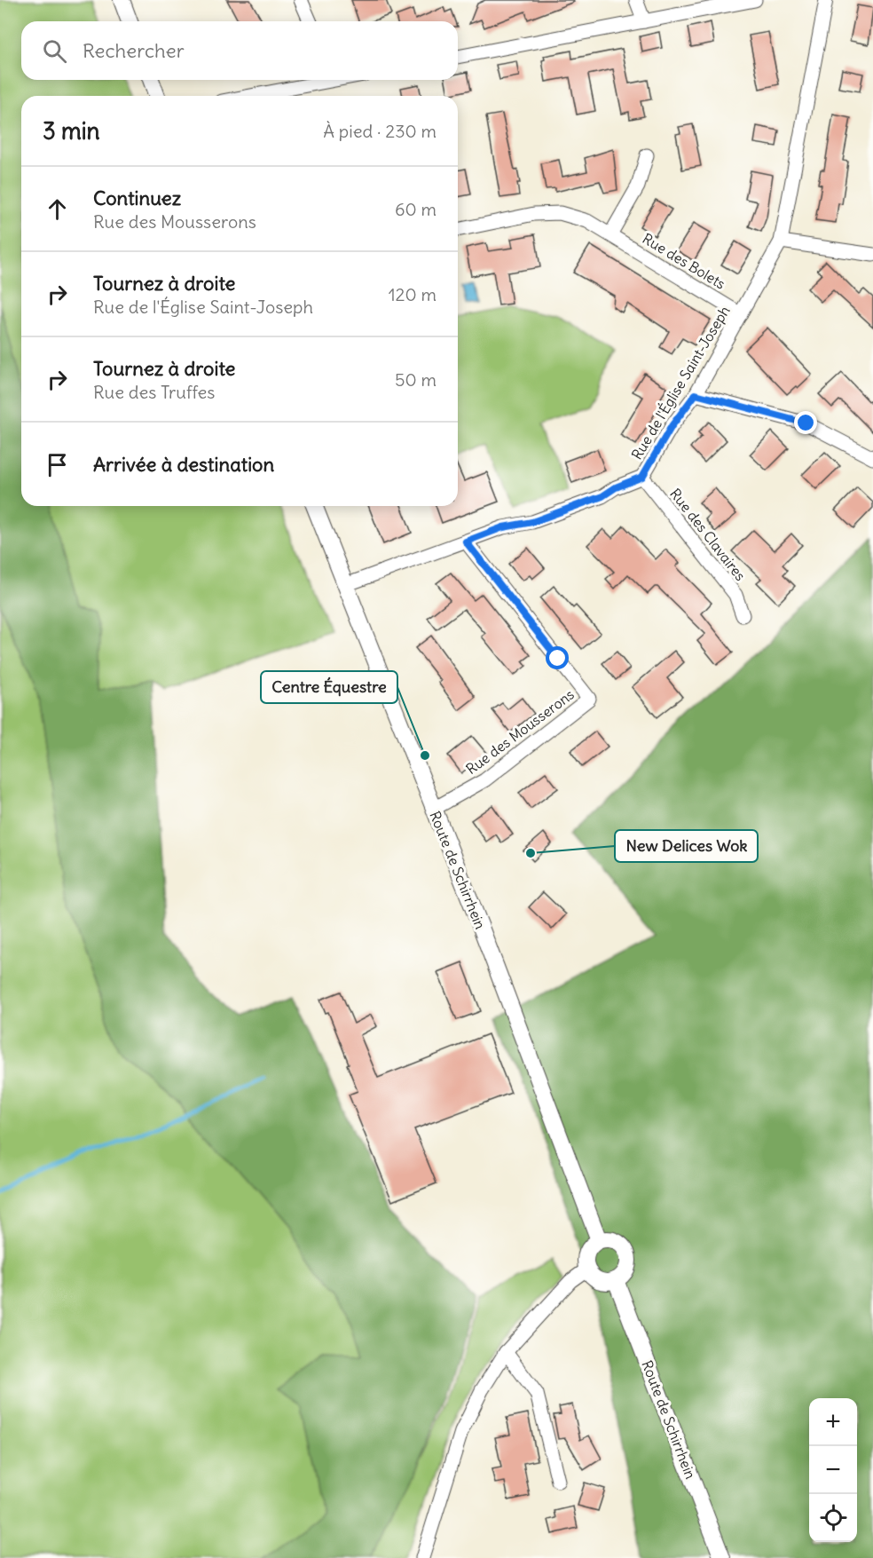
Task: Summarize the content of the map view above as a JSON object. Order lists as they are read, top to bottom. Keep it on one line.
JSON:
{"streets":{"street":["Rue des Bolets","Rue de l'Église Saint-Joseph","Rue des Clavaires","Rue des Mousserons","Route de Schirrhein"]},"crossings":[["Rue des Bolets","Rue de l'Église Saint-Joseph"],["Rue de l'Église Saint-Joseph","Rue des Clavaires"],["Rue de l'Église Saint-Joseph","Rue des Mousserons"],["Rue de l'Église Saint-Joseph","Route de Schirrhein"],["Rue des Mousserons","Route de Schirrhein"]],"places":["Centre Équestre","New Delices Wok"],"page":{"search":"Rechercher","heading":["3 min","À pied · 230 m"],"list":[["Continuez","Rue des Mousserons","60 m"],["Tournez à droite","Rue de l'Église Saint-Joseph","120 m"],["Tournez à droite","Rue des Truffes","50 m"],"Arrivée à destination"],"map_buttons":["+","−"]}}
